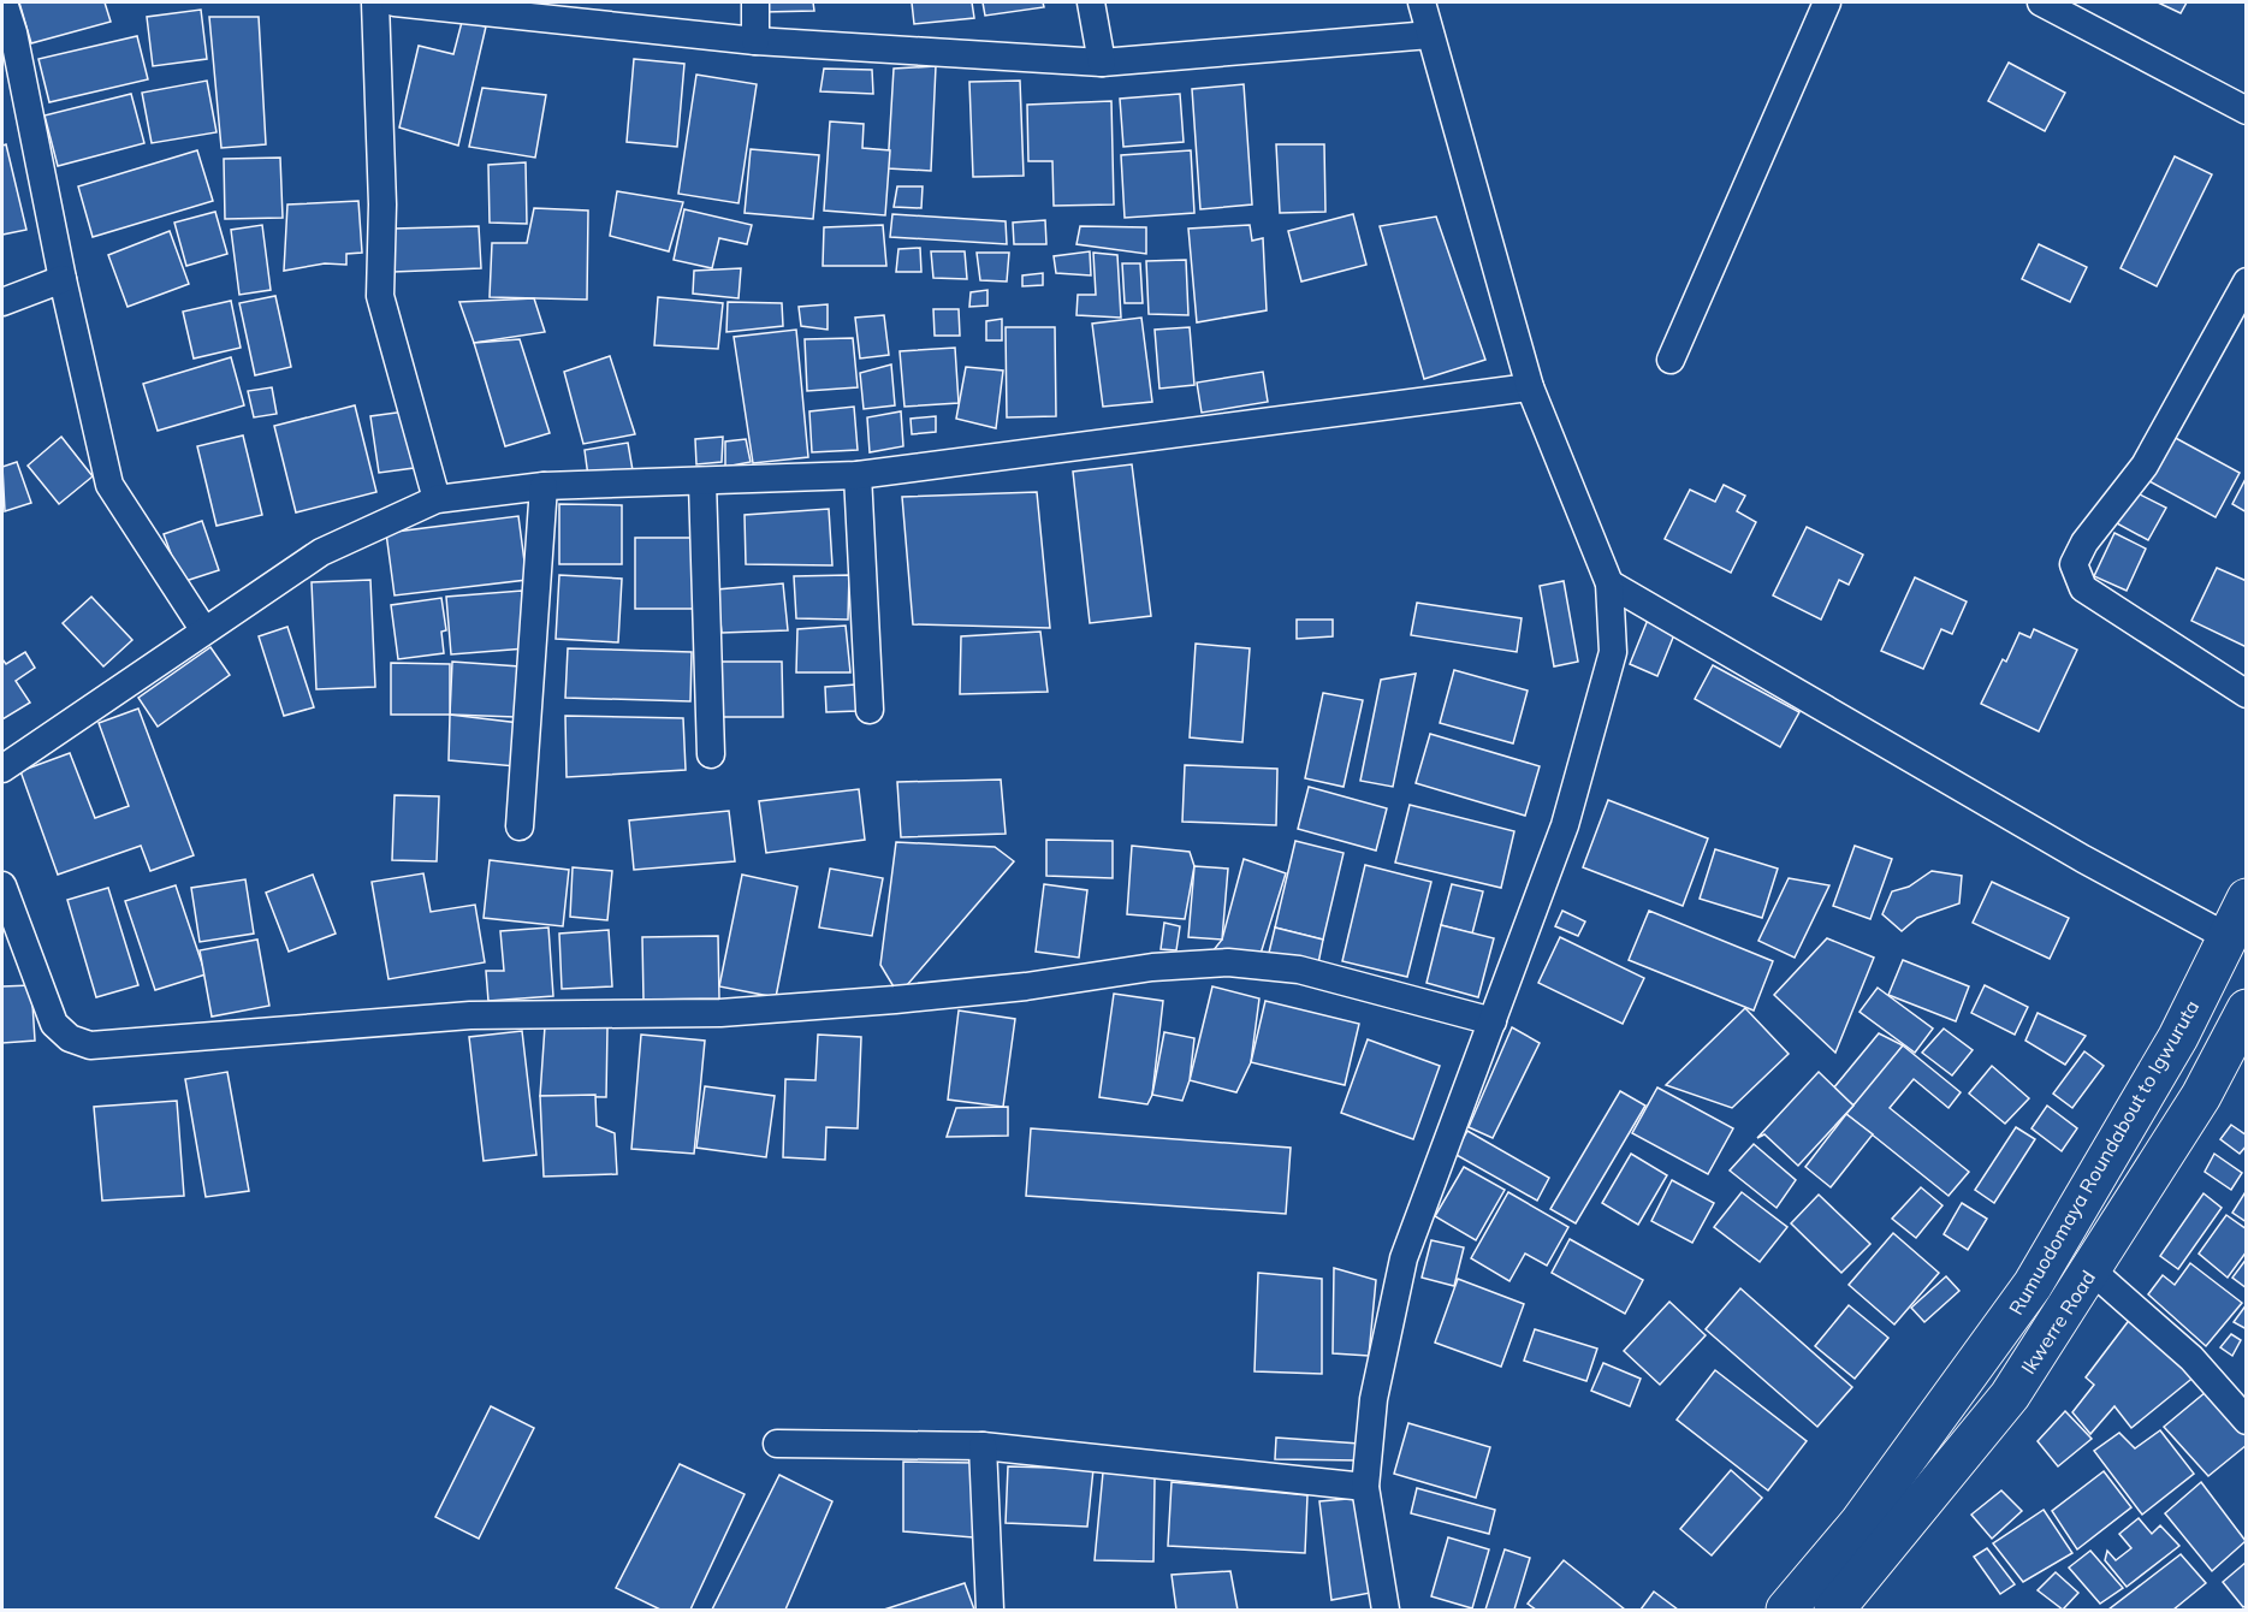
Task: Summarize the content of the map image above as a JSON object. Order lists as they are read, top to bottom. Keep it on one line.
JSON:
{"streets":{"main road":["Rumuodomaya Roundabout to Igwuruta","Ikwerre Road"]}}
